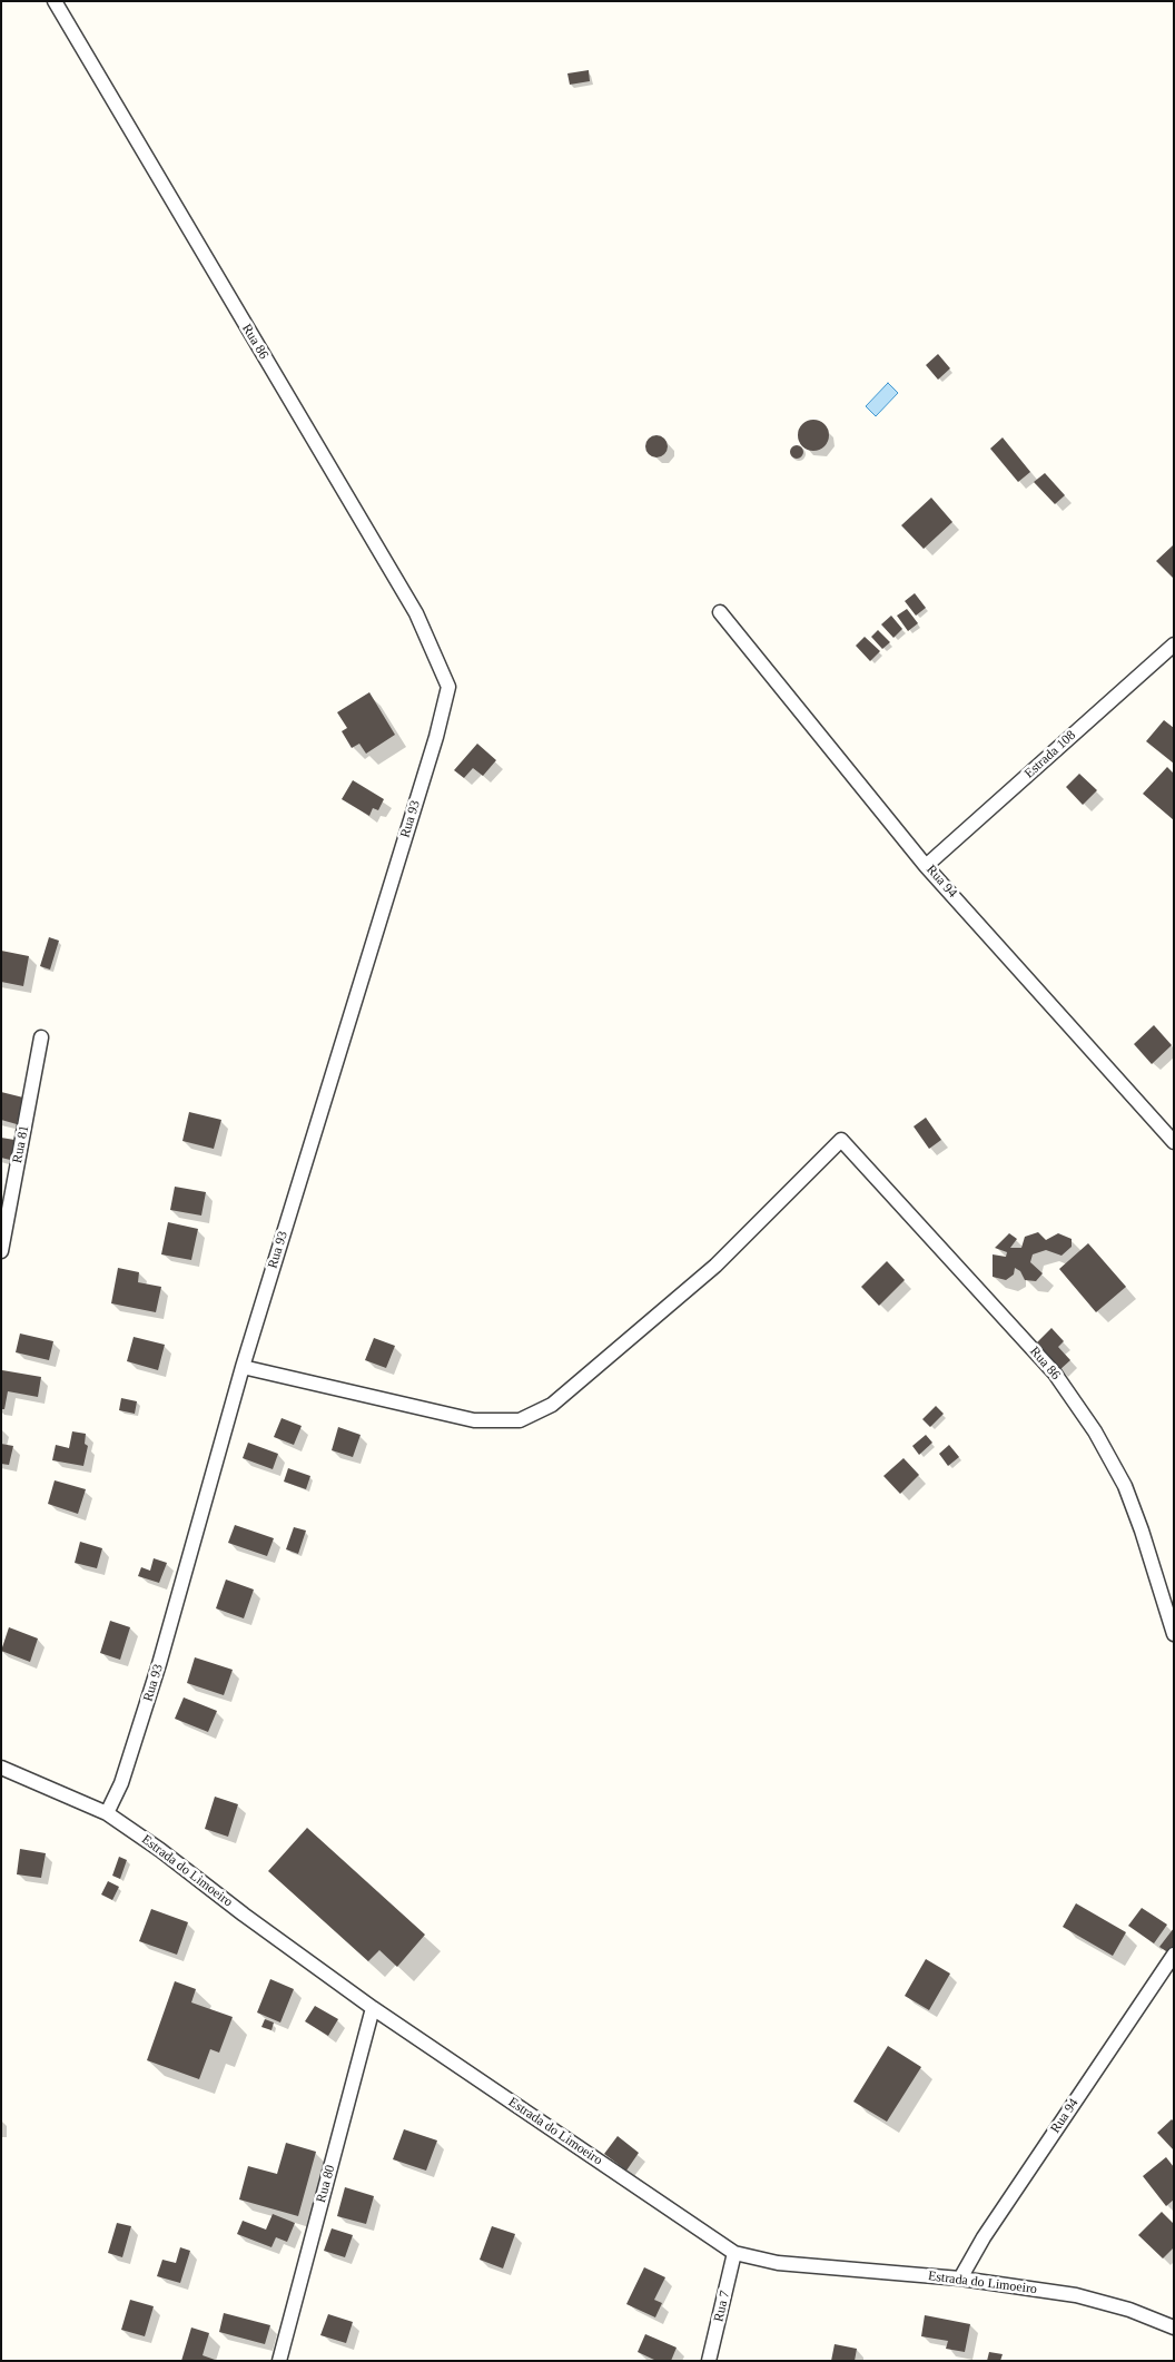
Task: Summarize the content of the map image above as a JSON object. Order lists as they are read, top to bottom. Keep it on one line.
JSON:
{"streets":{"street":["Rua 86","Estrada 108","Rua 93","Rua 94","Rua 81","Estrada do Limoeiro","Rua 80","Rua 7"]},"crossings":[["Rua 86","Rua 93"],["Estrada 108","Rua 94"],["Rua 93","Estrada do Limoeiro"],["Rua 94","Estrada do Limoeiro"],["Estrada do Limoeiro","Rua 80"],["Estrada do Limoeiro","Rua 7"]]}
